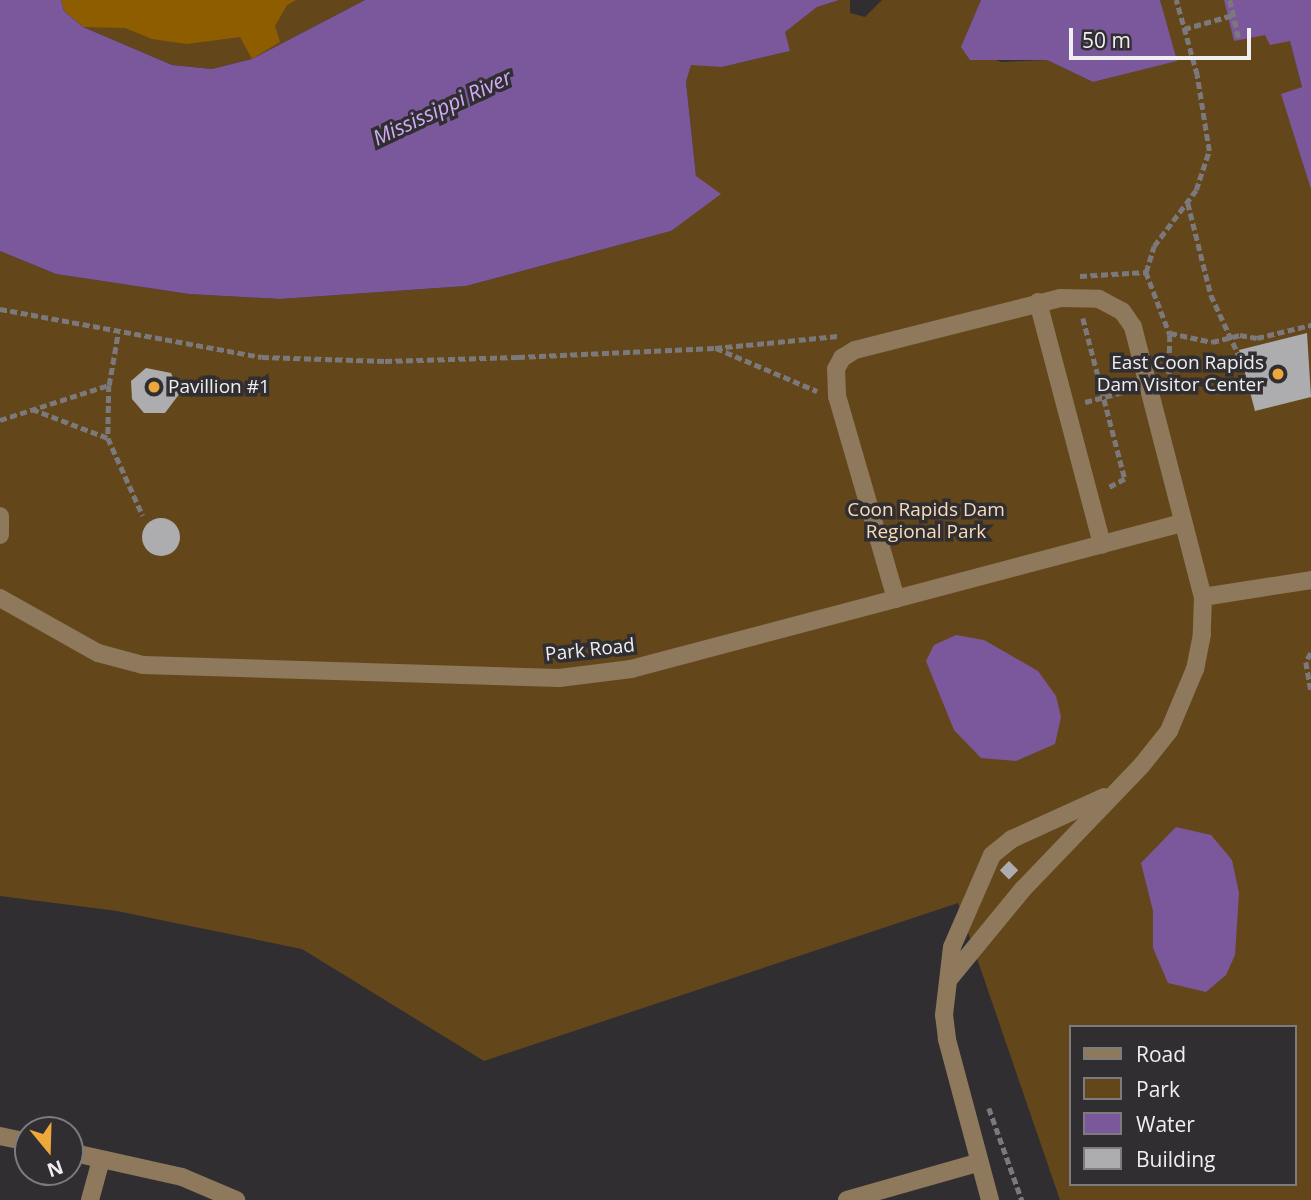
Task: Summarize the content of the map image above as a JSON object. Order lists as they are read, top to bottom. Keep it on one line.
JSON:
{"streets":{"street":["Park Road"]},"water":["Mississippi River"],"parks":["Coon Rapids Dam Regional Park"],"places":["East Coon Rapids Dam Visitor Center","Pavillion #1"],"legend":["Road","Park","Water","Building"],"scale_bar":"50 m","north":"bottom"}
